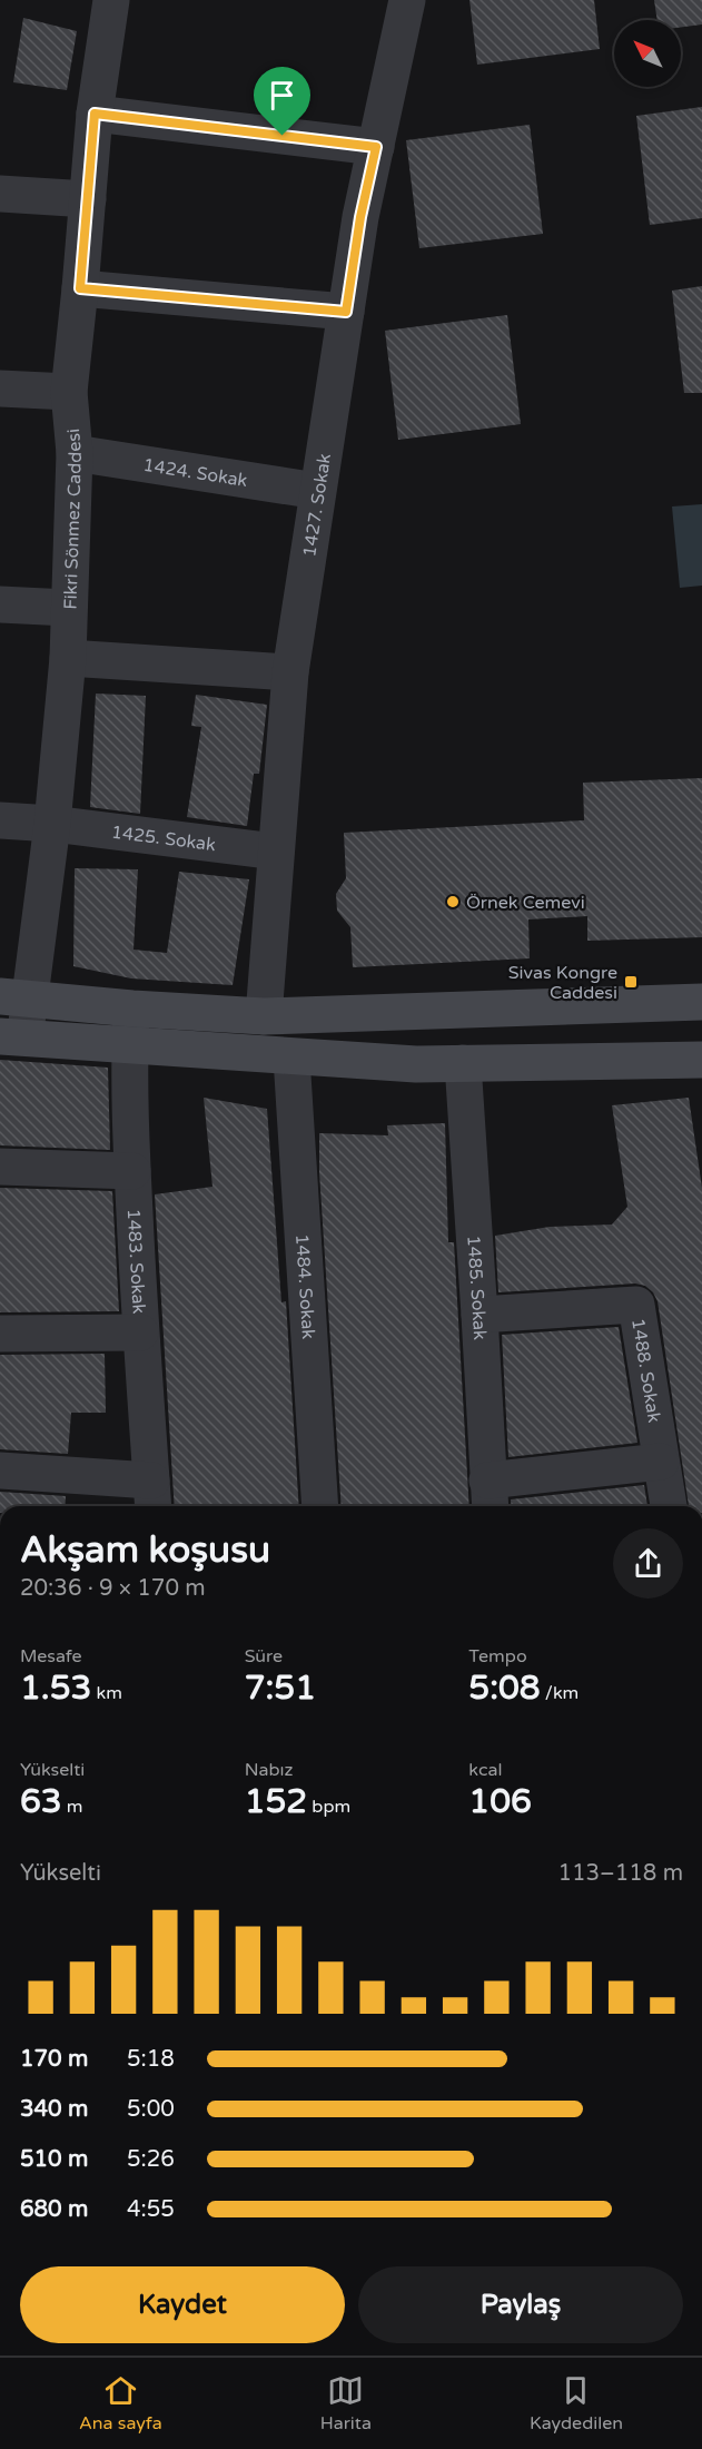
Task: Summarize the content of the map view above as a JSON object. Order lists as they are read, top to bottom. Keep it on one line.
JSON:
{"streets":{"street":["1424. Sokak","1427. Sokak","Fikri Sönmez Caddesi","1425. Sokak","1483. Sokak","1484. Sokak","1485. Sokak","1488. Sokak"]},"crossings":[["1424. Sokak","1427. Sokak"],["1424. Sokak","Fikri Sönmez Caddesi"],["1427. Sokak","1425. Sokak"],["Fikri Sönmez Caddesi","1425. Sokak"],["1485. Sokak","1488. Sokak"]],"places":{"other":["Örnek Cemevi"],"transit":["Sivas Kongre Caddesi"]},"north":"top left","page":{"heading":["Akşam koşusu","20:36 · 9 × 170 m"],"stats":[["Mesafe","1.53 km"],["Süre","7:51"],["Tempo","5:08 /km"],["Yükselti","63 m"],["Nabız","152 bpm"],["kcal","106"]],"chart":["Yükselti","113–118 m"],"list":[{"name":"170 m","note":"5:18"},{"name":"340 m","note":"5:00"},{"name":"510 m","note":"5:26"},{"name":"680 m","note":"4:55"}],"buttons":["Kaydet","Paylaş"],"tabs":["Ana sayfa","Harita","Kaydedilen"]}}
